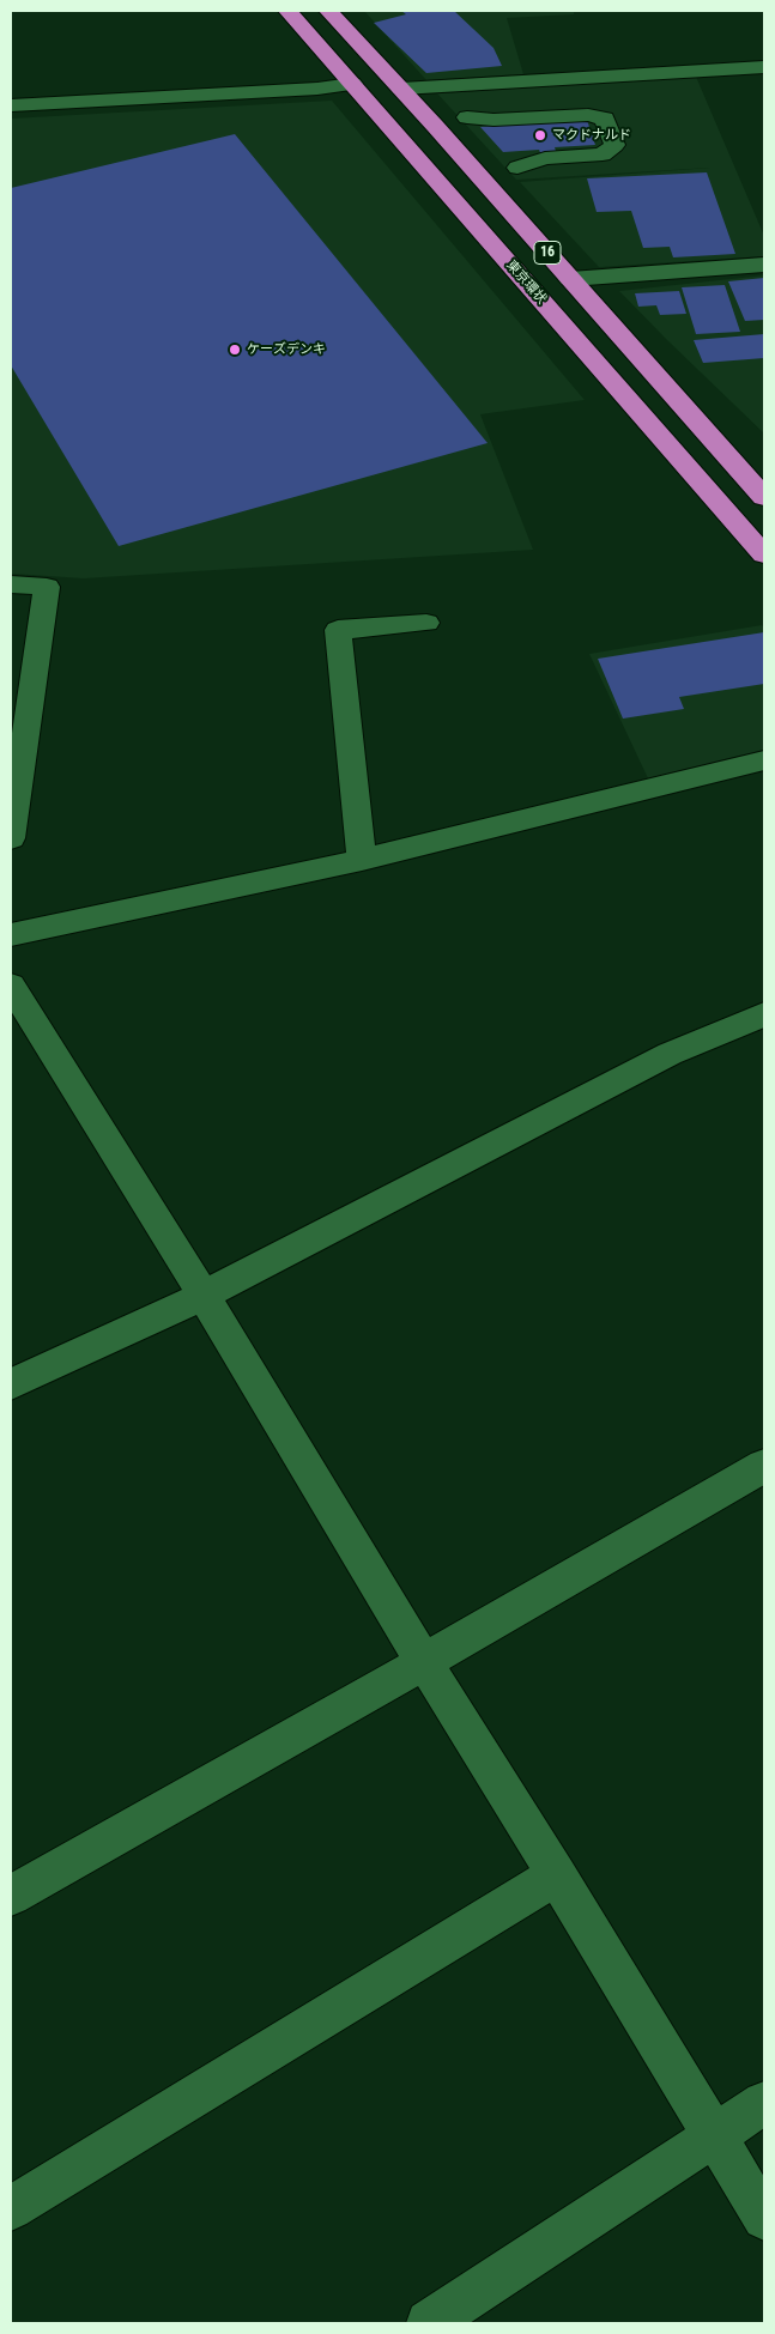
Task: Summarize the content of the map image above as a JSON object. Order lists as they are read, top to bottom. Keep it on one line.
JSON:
{"streets":{"highway":["16","東京環状"]},"places":["マクドナルド","ケーズデンキ"]}
